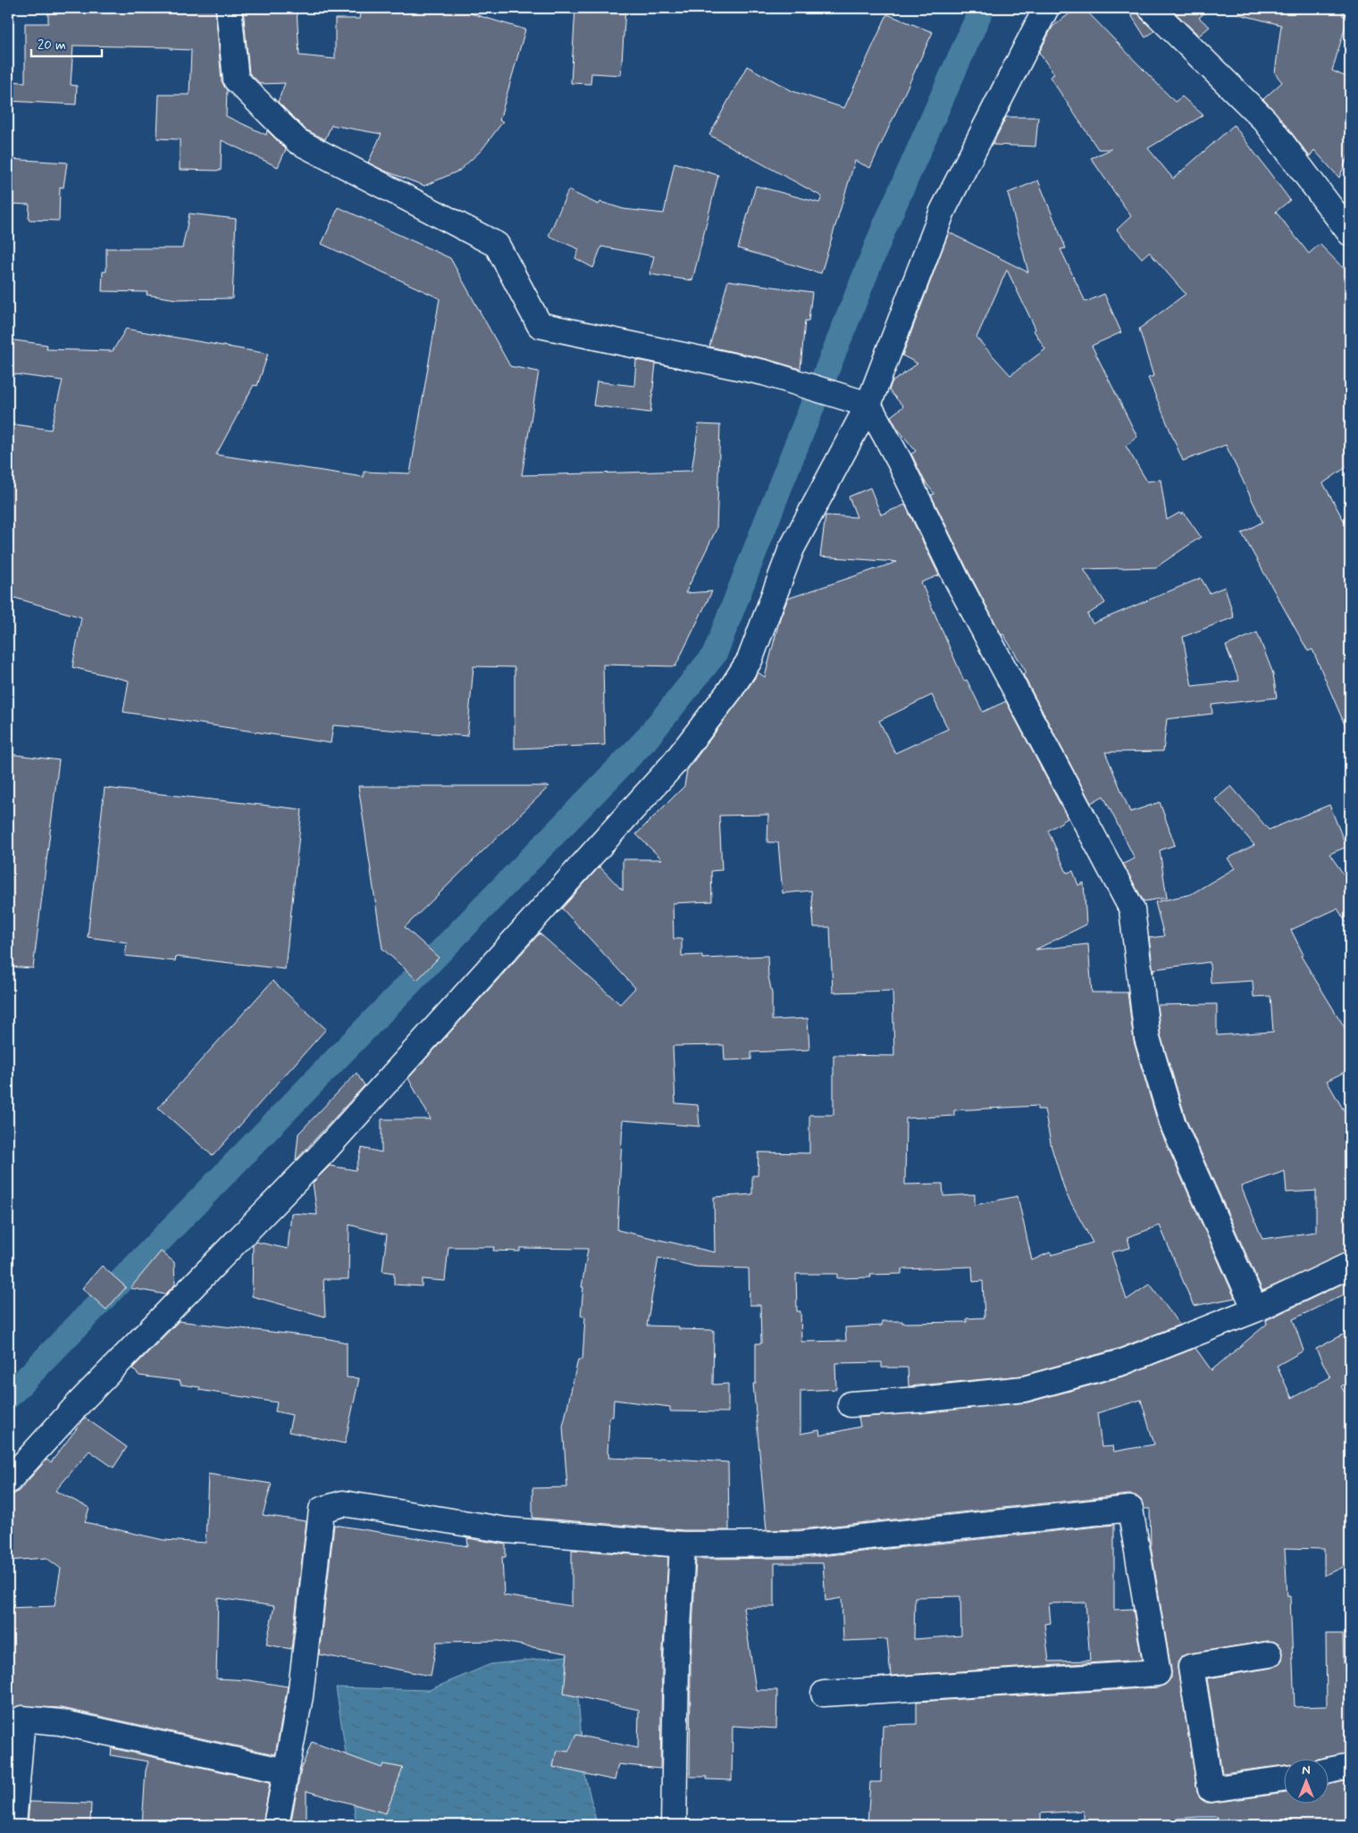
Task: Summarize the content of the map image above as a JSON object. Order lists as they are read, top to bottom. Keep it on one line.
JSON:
{"scale_bar":"20 m","north":"top"}
